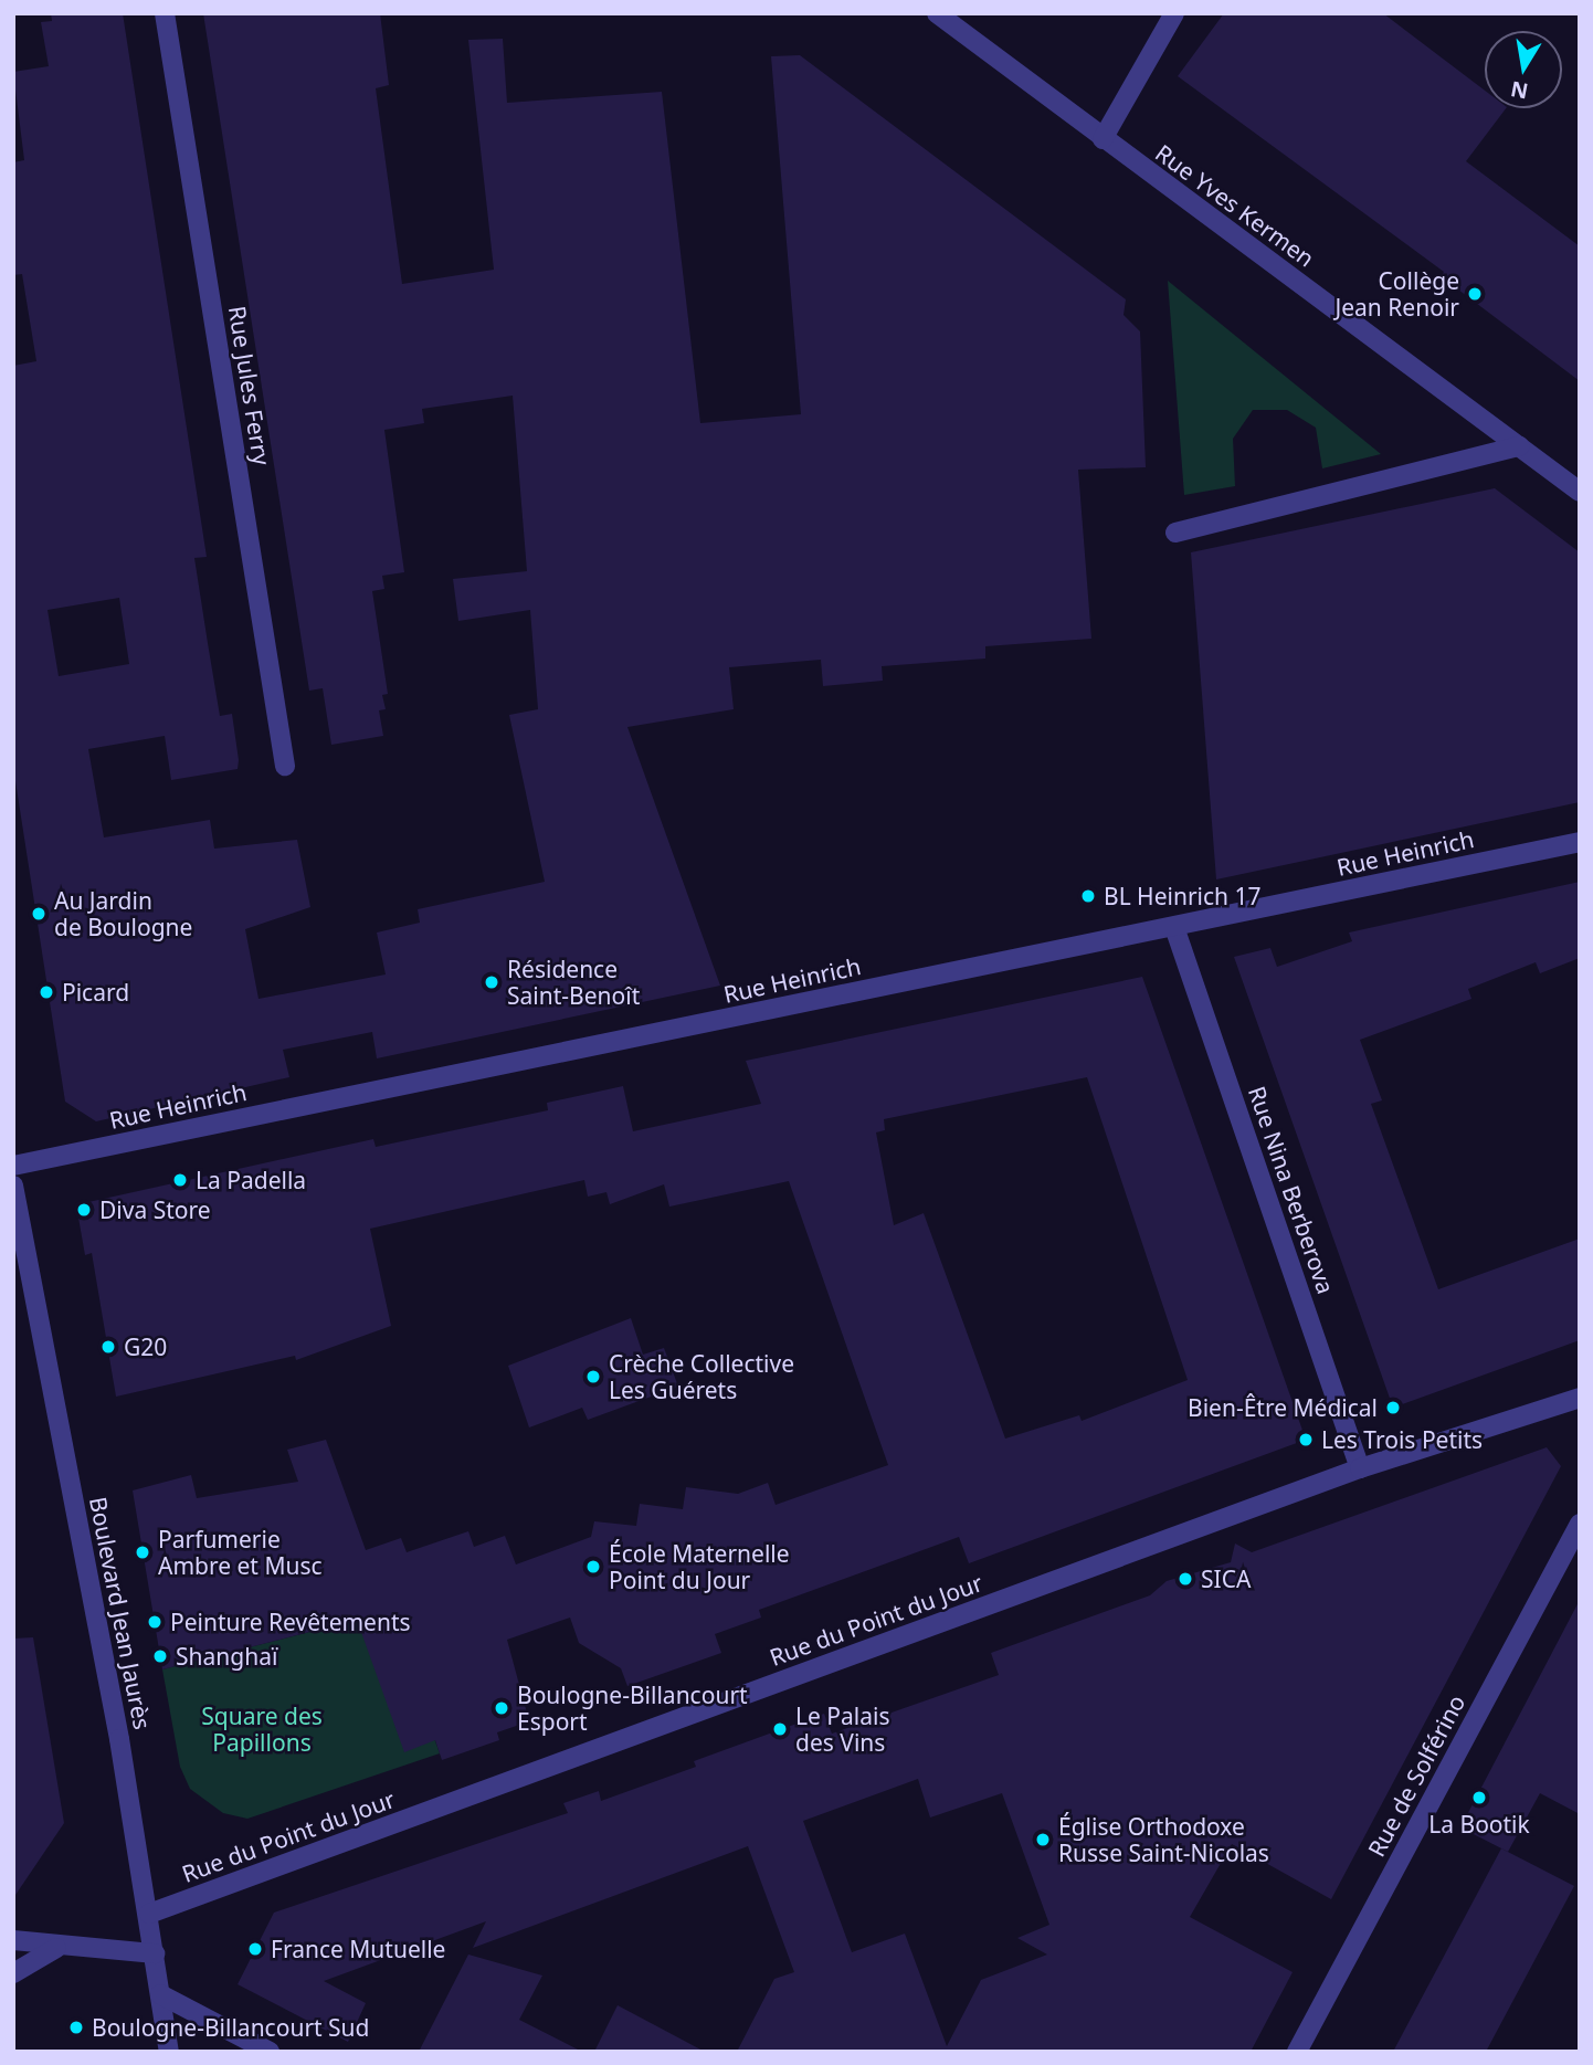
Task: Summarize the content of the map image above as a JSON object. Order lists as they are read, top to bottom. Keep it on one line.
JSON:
{"streets":{"street":["Rue Yves Kermen","Rue Jules Ferry","Rue Heinrich","Rue Nina Berberova","Boulevard Jean Jaurès","Rue du Point du Jour","Rue de Solférino"]},"crossings":[["Rue Heinrich","Rue Nina Berberova"],["Rue Nina Berberova","Rue du Point du Jour"],["Boulevard Jean Jaurès","Rue du Point du Jour"]],"parks":["Square des Papillons"],"places":["Collège Jean Renoir","BL Heinrich 17","Au Jardin de Boulogne","Résidence Saint-Benoît","Picard","La Padella","Diva Store","G20","Crèche Collective Les Guérets","Bien-Être Médical","Les Trois Petits","Parfumerie Ambre et Musc","École Maternelle Point du Jour","SICA","Peinture Revêtements","Shanghaï","Boulogne-Billancourt Esport","Le Palais des Vins","La Bootik","Église Orthodoxe Russe Saint-Nicolas","France Mutuelle","Boulogne-Billancourt Sud"],"north":"bottom"}
